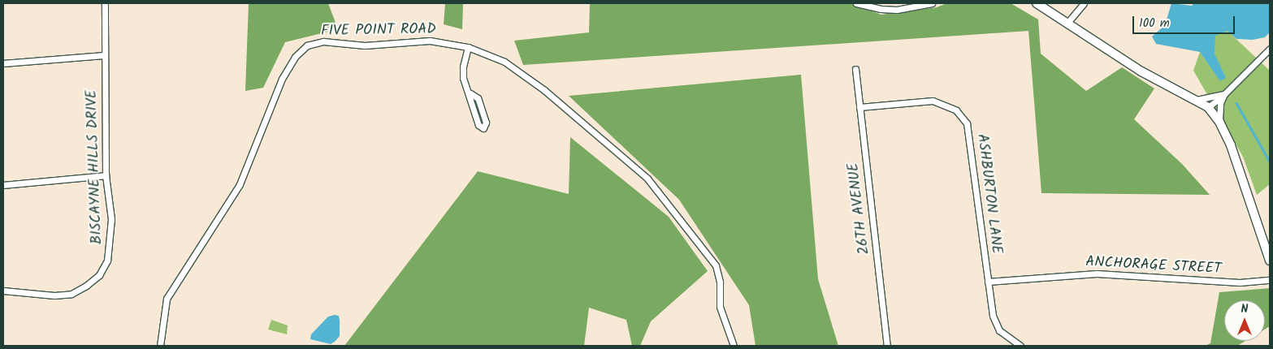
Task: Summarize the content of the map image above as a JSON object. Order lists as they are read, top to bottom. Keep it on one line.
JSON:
{"streets":{"street":["FIVE POINT ROAD","BISCAYNE HILLS DRIVE","ASHBURTON LANE","26TH AVENUE","ANCHORAGE STREET"]},"crossings":[["ASHBURTON LANE","26TH AVENUE"],["ASHBURTON LANE","ANCHORAGE STREET"]],"scale_bar":"100 m","north":"top"}
